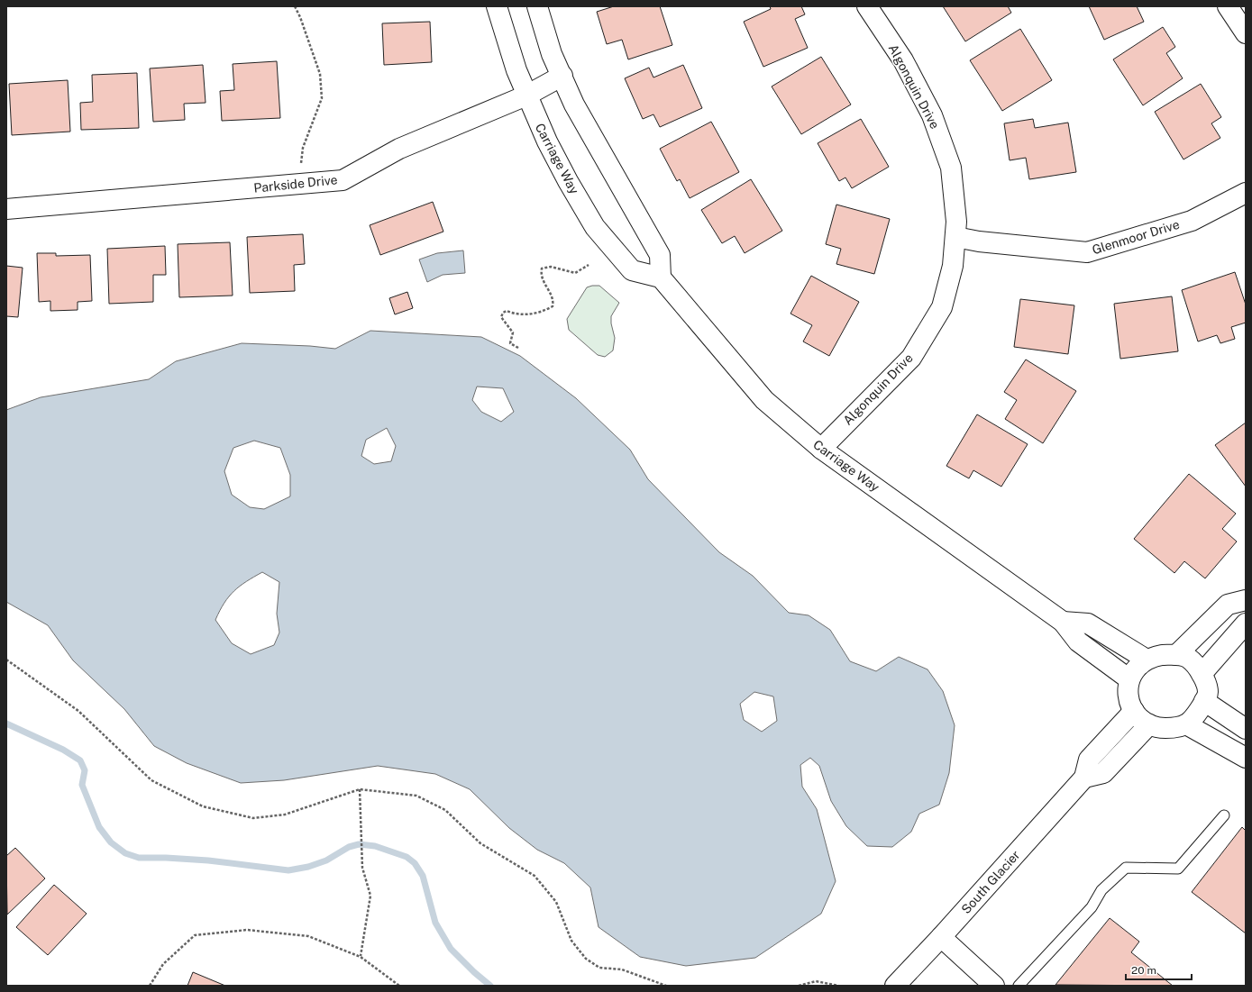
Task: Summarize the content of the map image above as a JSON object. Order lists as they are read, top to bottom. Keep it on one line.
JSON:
{"streets":{"street":["Algonquin Drive","Carriage Way","Parkside Drive","Glenmoor Drive","South Glacier"]},"crossings":[["Algonquin Drive","Carriage Way"],["Algonquin Drive","Glenmoor Drive"],["Carriage Way","Parkside Drive"],["Carriage Way","South Glacier"]],"scale_bar":"20 m"}
